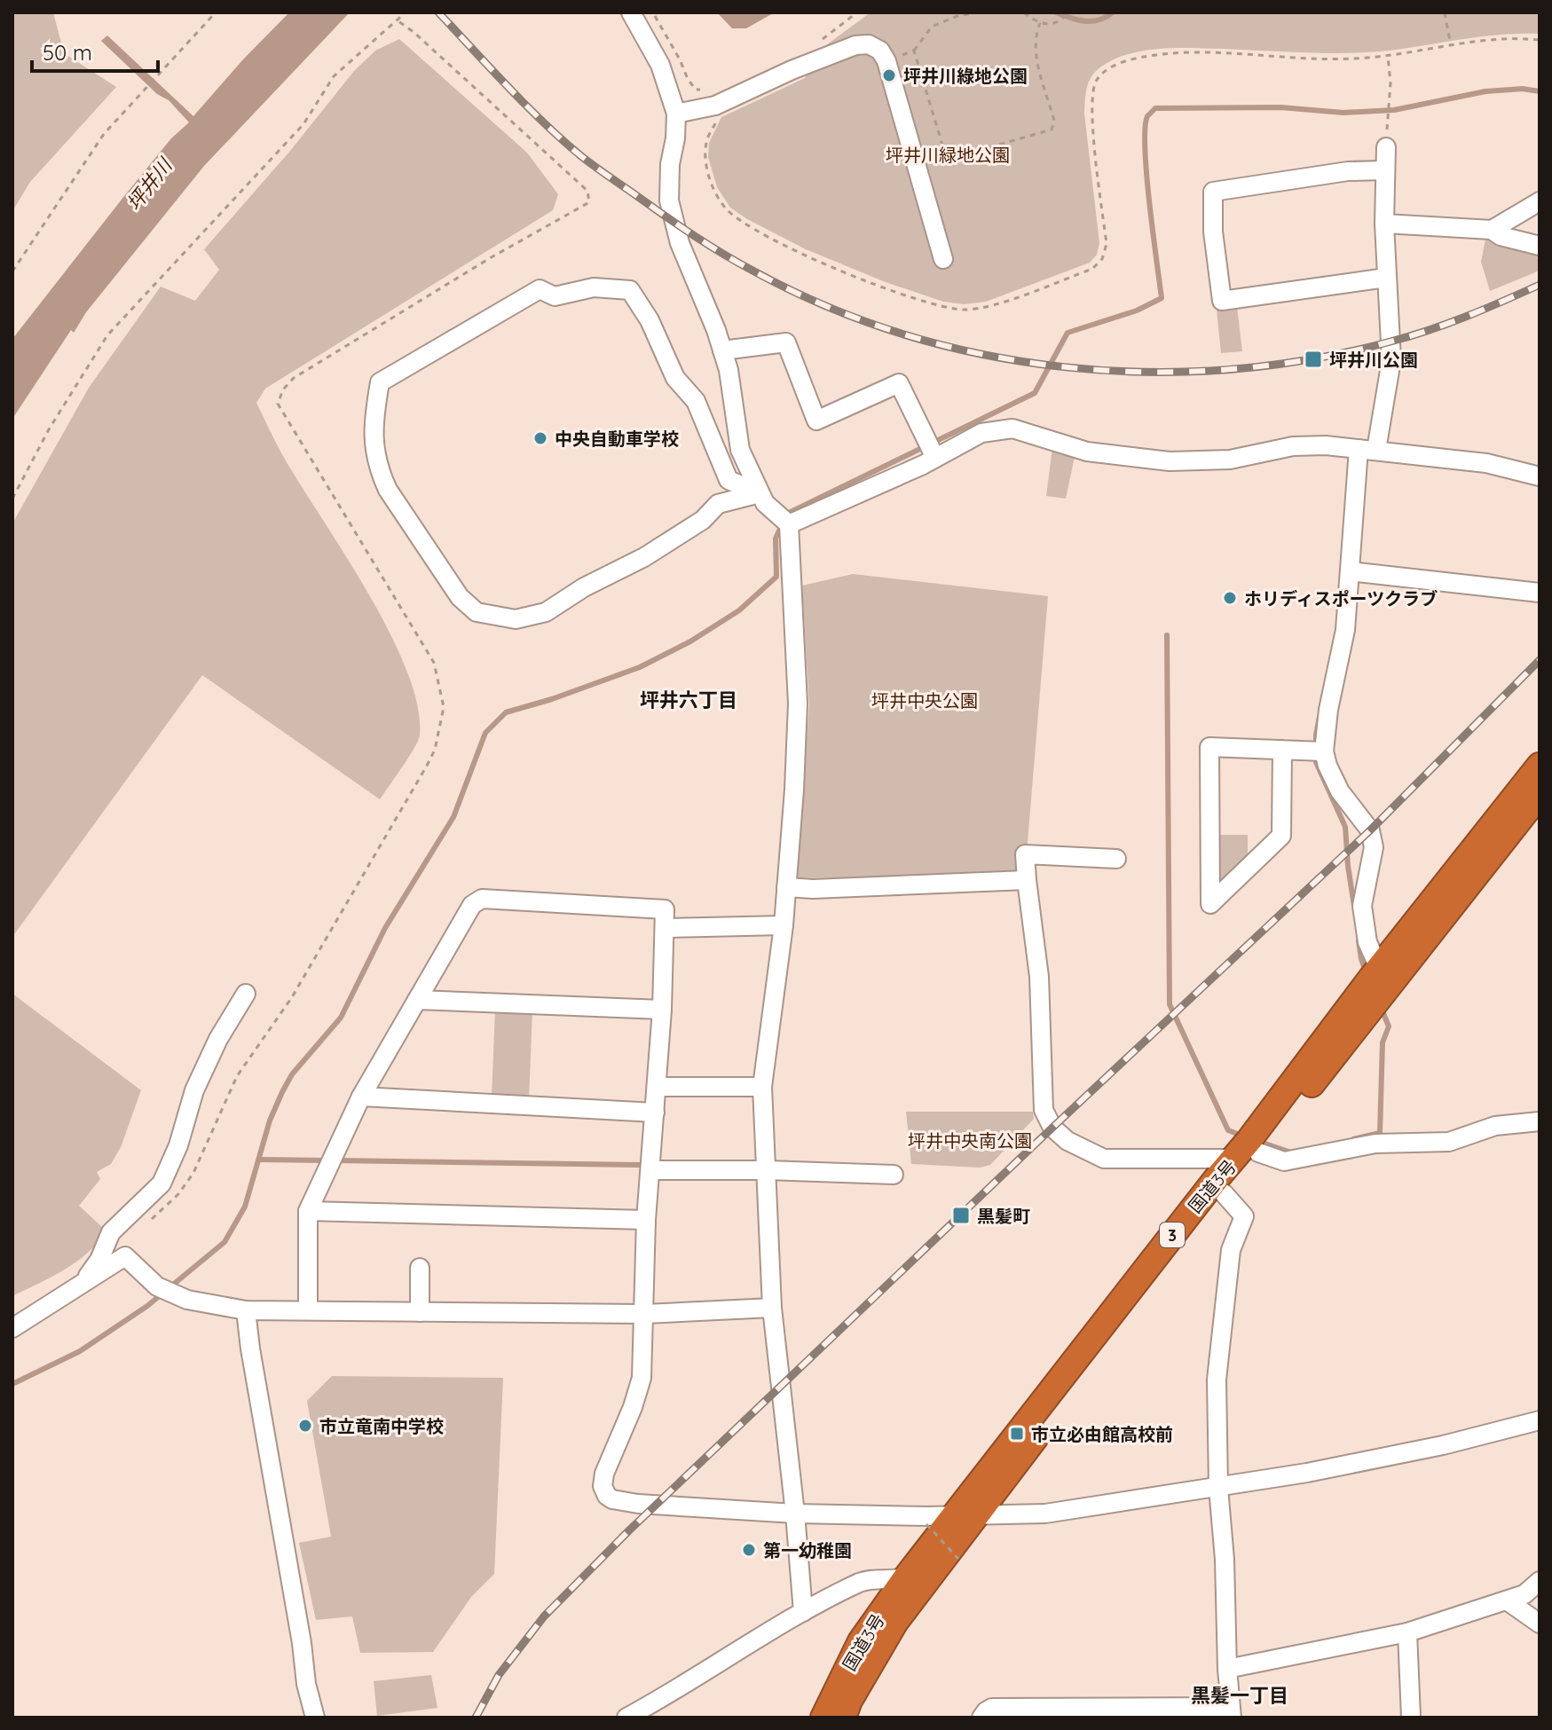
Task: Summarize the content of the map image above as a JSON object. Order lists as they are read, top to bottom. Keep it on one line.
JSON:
{"streets":{"highway":["国道3号","3"]},"districts":["坪井六丁目","黒髪一丁目"],"water":["坪井川"],"parks":["坪井川緑地公園","坪井中央公園","坪井中央南公園"],"places":{"other":["坪井川綠地公園","中央自動車学校","ホリディスポーツクラブ","市立竜南中学校","第一幼稚園"],"transit":["坪井川公園","黒髪町","市立必由館高校前"]},"scale_bar":"50 m"}
